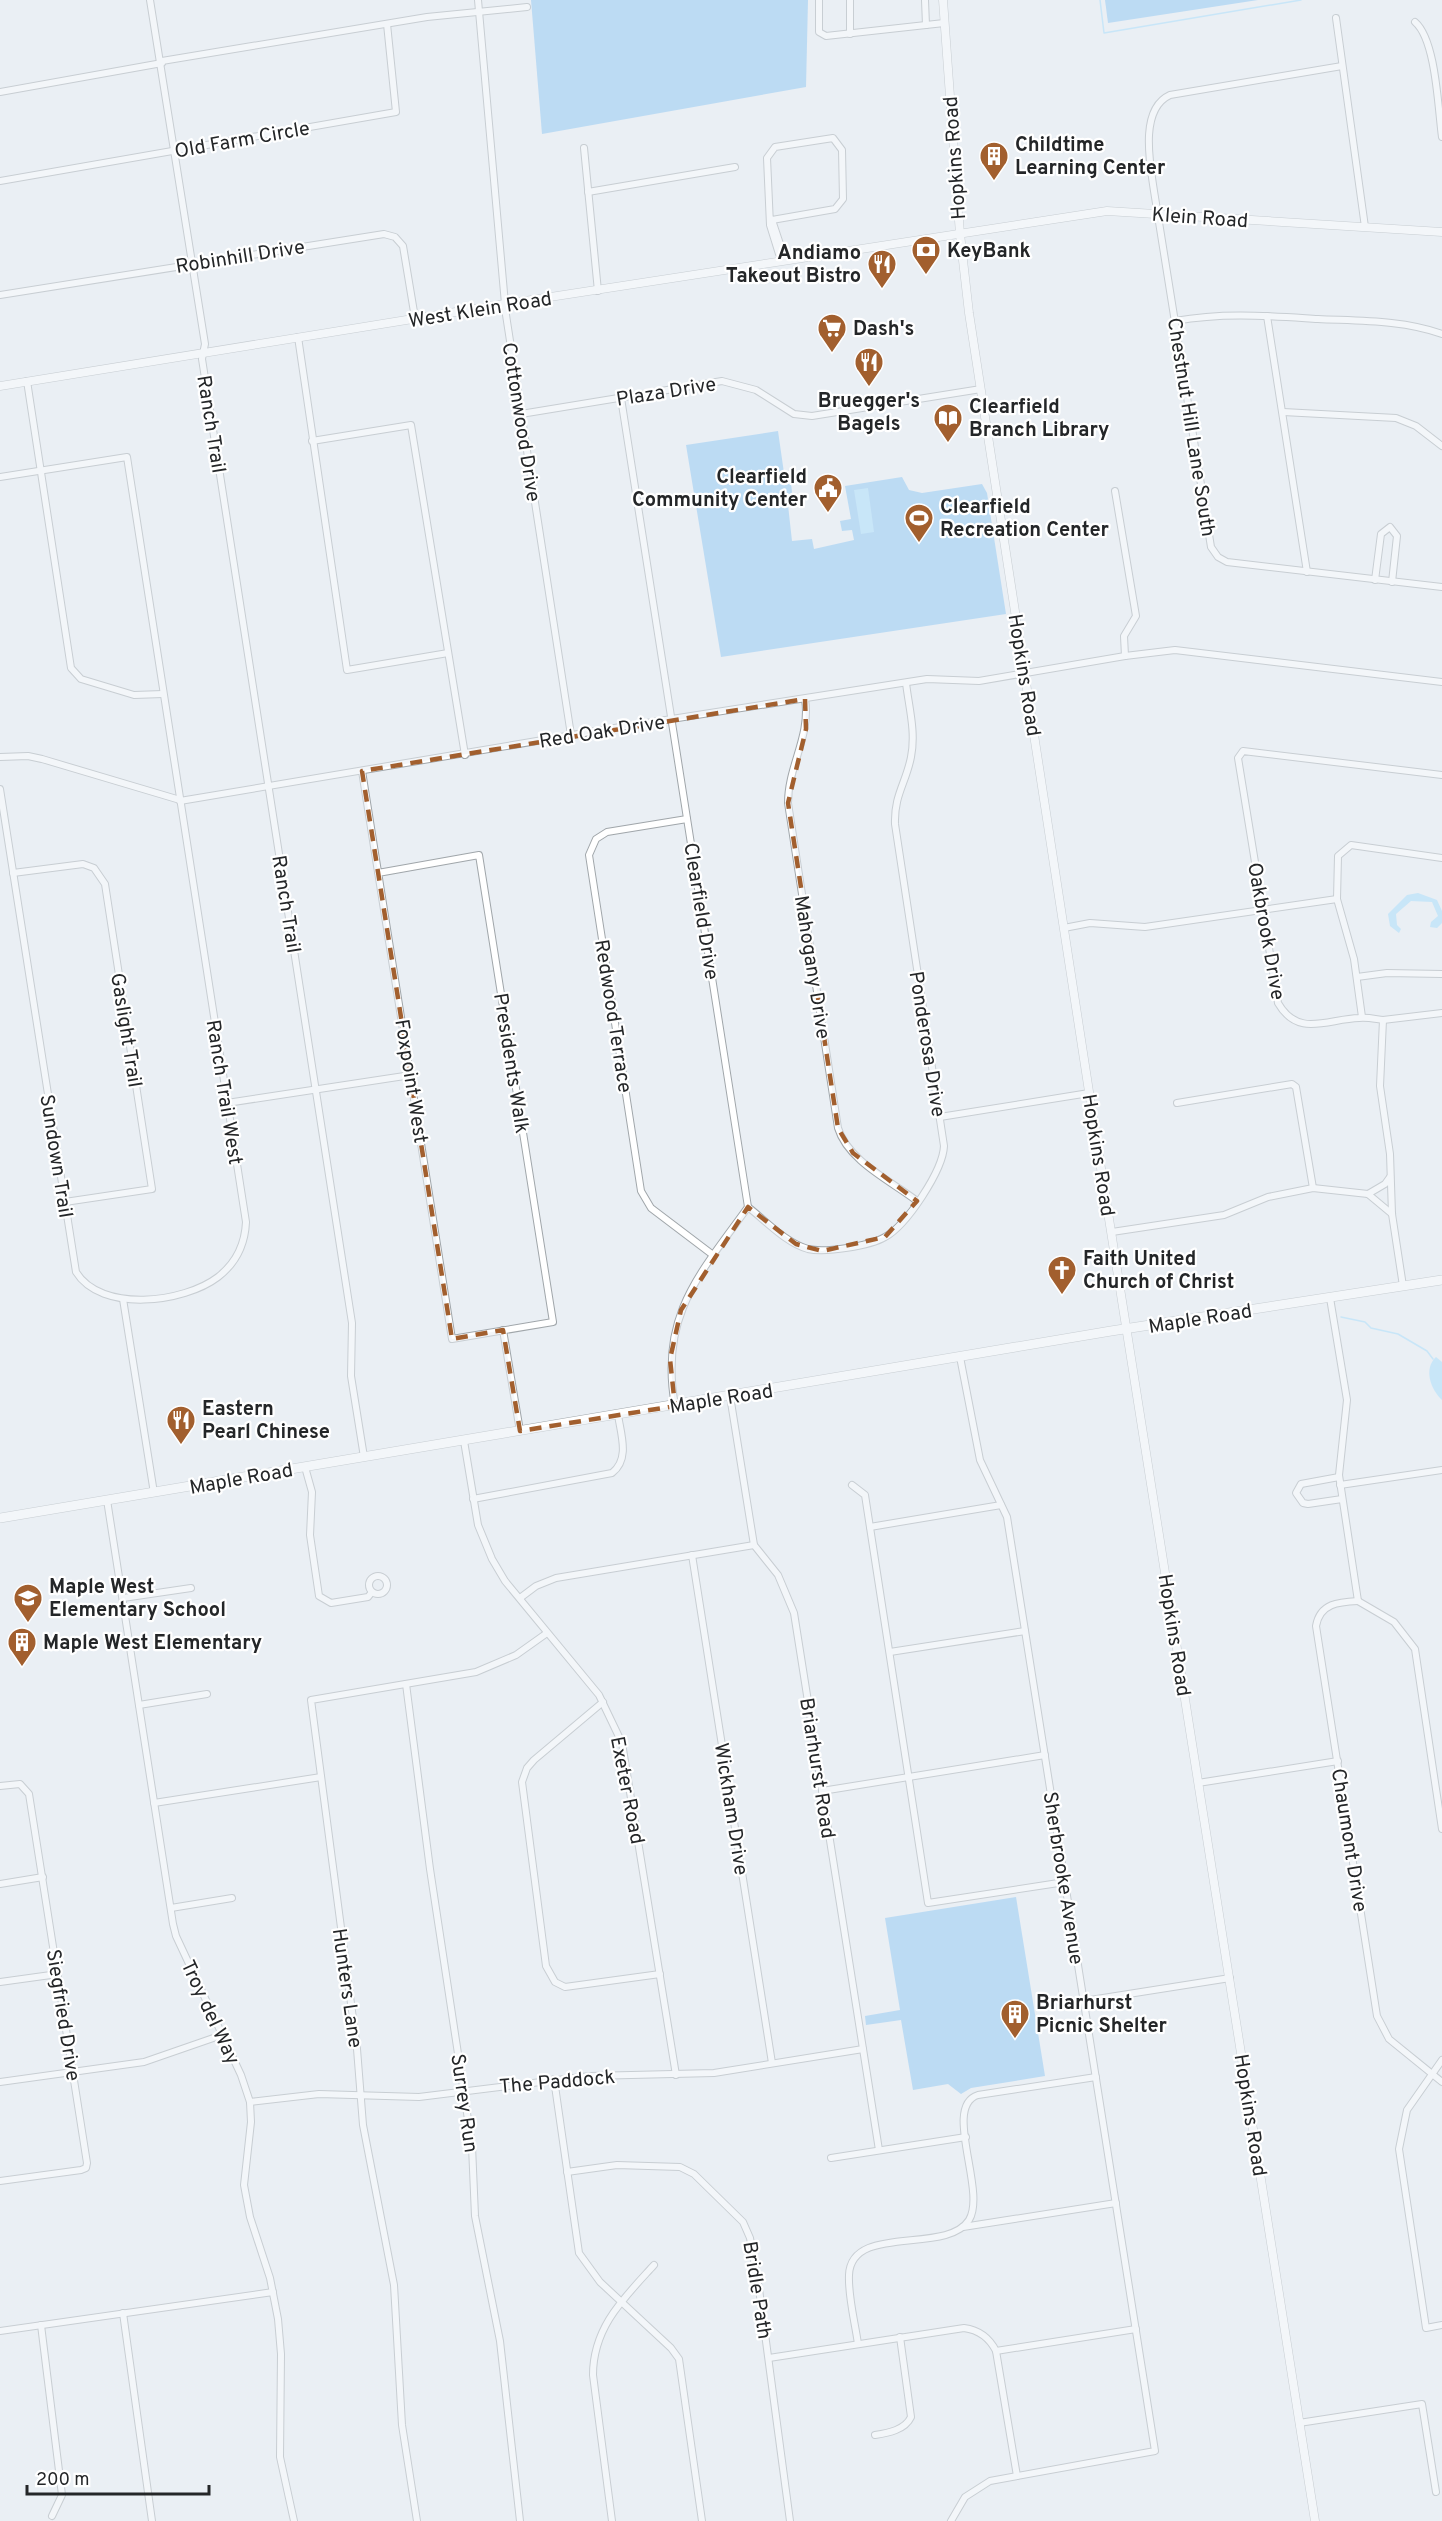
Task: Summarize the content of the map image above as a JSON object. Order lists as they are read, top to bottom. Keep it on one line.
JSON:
{"streets":{"main road":["Maple Road"],"street":["Old Farm Circle","Hopkins Road","Klein Road","Robinhill Drive","West Klein Road","Plaza Drive","Cottonwood Drive","Ranch Trail","Chestnut Hill Lane South","Red Oak Drive","Clearfield Drive","Oakbrook Drive","Mahogany Drive","Redwood Terrace","Gaslight Trail","Ponderosa Drive","Presidents Walk","Foxpoint West","Ranch Trail West","Sundown Trail","Briarhurst Road","Exeter Road","Wickham Drive","Chaumont Drive","Sherbrooke Avenue","Hunters Lane","Troy del Way","Siegfried Drive","The Paddock","Surrey Run","Bridle Path"]},"crossings":[["Old Farm Circle","Ranch Trail"],["Hopkins Road","Klein Road"],["Hopkins Road","West Klein Road"],["Hopkins Road","Plaza Drive"],["Hopkins Road","Red Oak Drive"],["Hopkins Road","Maple Road"],["Klein Road","West Klein Road"],["Klein Road","Chestnut Hill Lane South"],["Robinhill Drive","West Klein Road"],["Robinhill Drive","Ranch Trail"],["West Klein Road","Cottonwood Drive"],["West Klein Road","Ranch Trail"],["Plaza Drive","Cottonwood Drive"],["Plaza Drive","Clearfield Drive"],["Cottonwood Drive","Red Oak Drive"],["Ranch Trail","Red Oak Drive"],["Ranch Trail","Maple Road"],["Red Oak Drive","Clearfield Drive"],["Red Oak Drive","Mahogany Drive"],["Red Oak Drive","Ponderosa Drive"],["Red Oak Drive","Foxpoint West"],["Red Oak Drive","Ranch Trail West"],["Clearfield Drive","Redwood Terrace"],["Clearfield Drive","Ponderosa Drive"],["Mahogany Drive","Ponderosa Drive"],["Gaslight Trail","Sundown Trail"],["Presidents Walk","Foxpoint West"],["Ranch Trail West","Sundown Trail"],["Maple Road","Briarhurst Road"],["Maple Road","Exeter Road"],["Maple Road","Sherbrooke Avenue"],["Maple Road","Troy del Way"],["Briarhurst Road","The Paddock"],["Exeter Road","Hunters Lane"],["Exeter Road","The Paddock"],["Wickham Drive","The Paddock"],["Hunters Lane","The Paddock"],["Hunters Lane","Surrey Run"],["Troy del Way","The Paddock"],["The Paddock","Surrey Run"]],"places":{"building":["Childtime Learning Center","Maple West Elementary","Briarhurst Picnic Shelter"],"bank":["KeyBank"],"restaurant":["Andiamo Takeout Bistro","Bruegger's Bagels","Eastern Pearl Chinese"],"supermarket":["Dash's"],"library":["Clearfield Branch Library"],"public building":["Clearfield Community Center"],"sports":["Clearfield Recreation Center"],"church":["Faith United Church of Christ"],"school or university":["Maple West Elementary School"]},"scale_bar":"200 m"}
